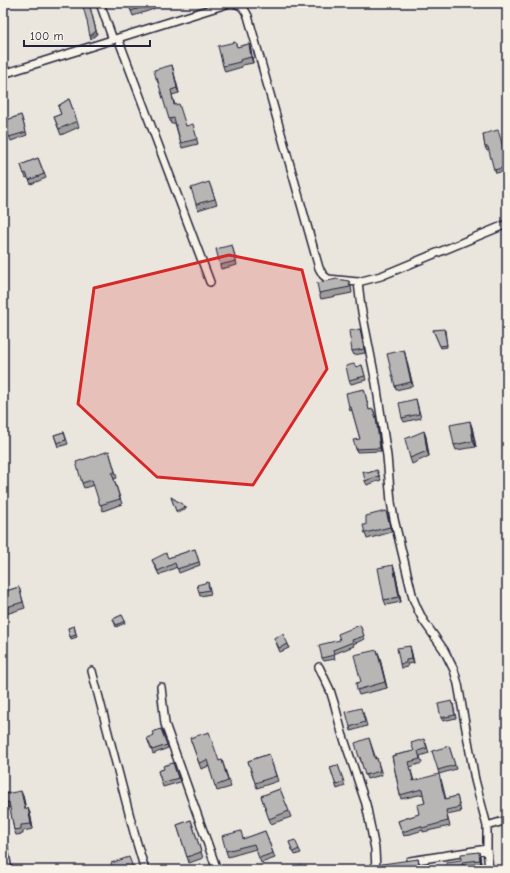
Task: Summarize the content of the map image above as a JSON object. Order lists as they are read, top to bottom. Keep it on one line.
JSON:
{"scale_bar":"100 m"}
